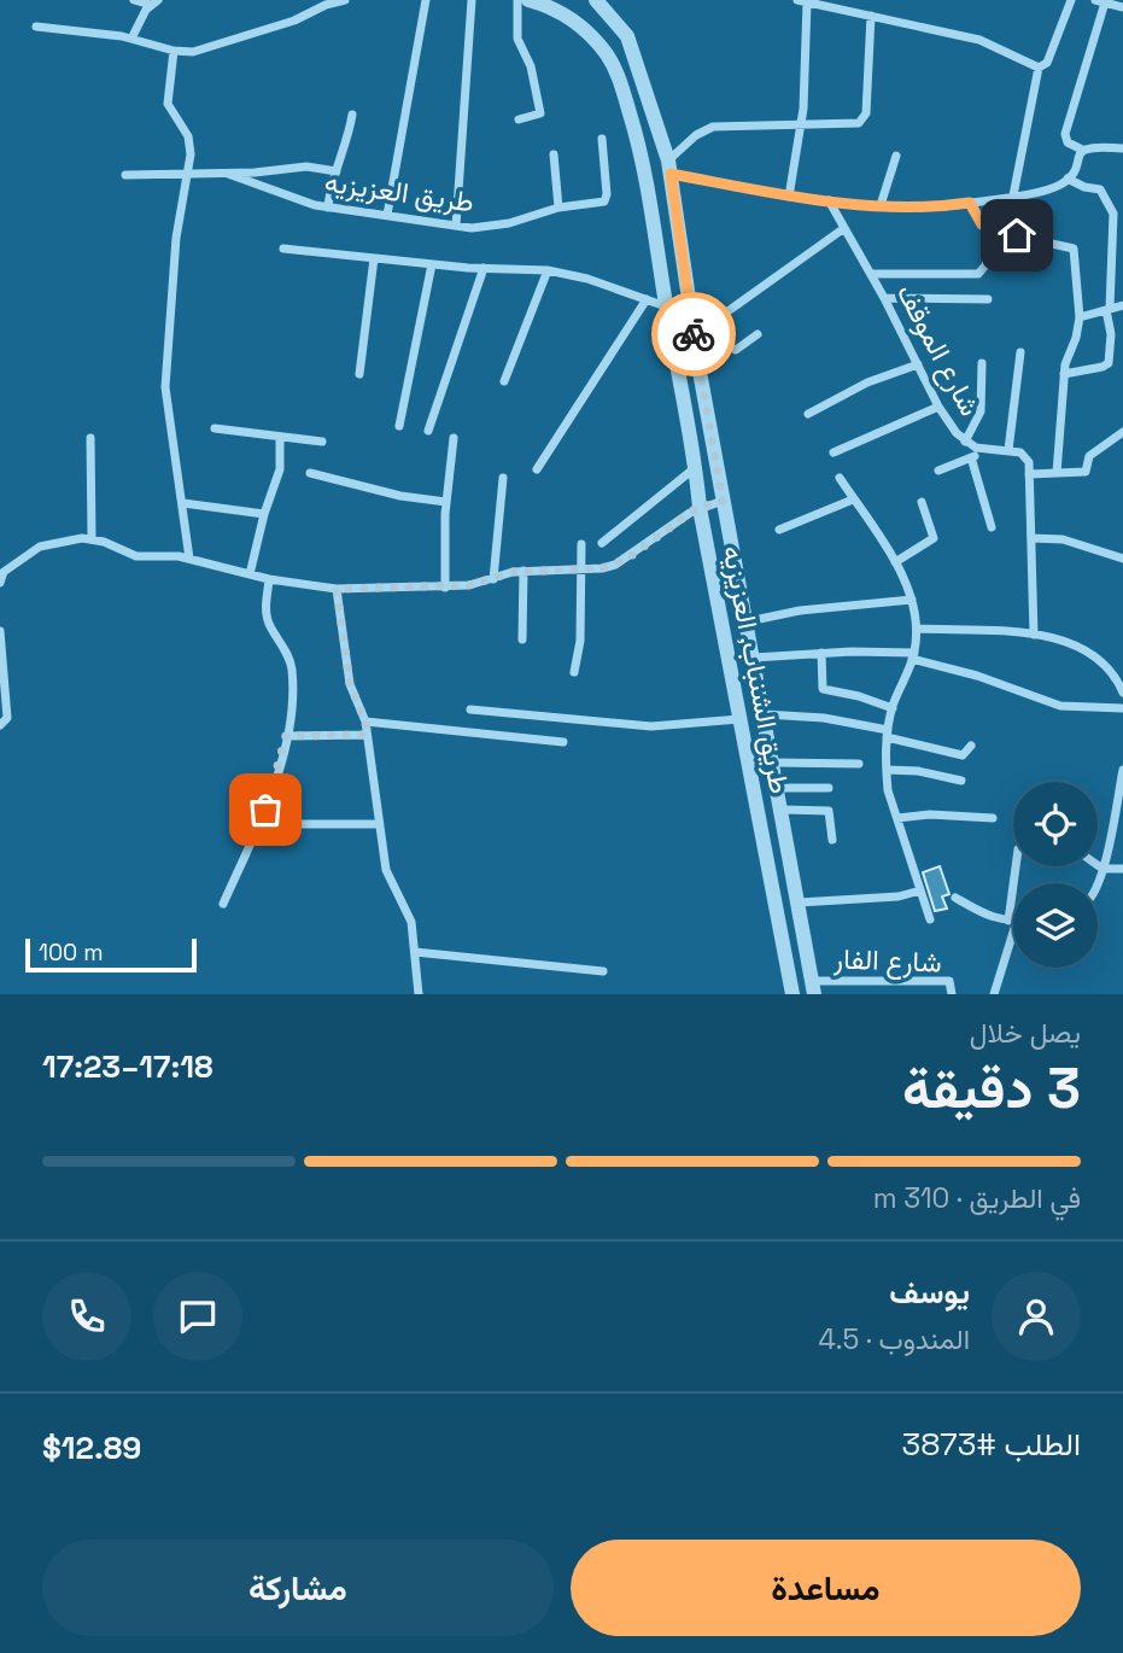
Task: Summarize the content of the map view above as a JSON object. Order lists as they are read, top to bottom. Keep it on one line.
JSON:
{"streets":{"street":["طريق العزيزيه","شارع الموقف","طريق الشنباب, العزيزيه","شارع الفار"]},"crossings":[["طريق الشنباب, العزيزيه","شارع الفار"]],"scale_bar":"100 m","page":{"scale":"100 m","heading":["3 دقيقة","يصل خلال","17:18–17:23"],"panel":["يوسف","المندوب · 4.5","الطلب #3873","$12.89"],"bar":"في الطريق · 310 m","buttons":["مساعدة","مشاركة"]}}
